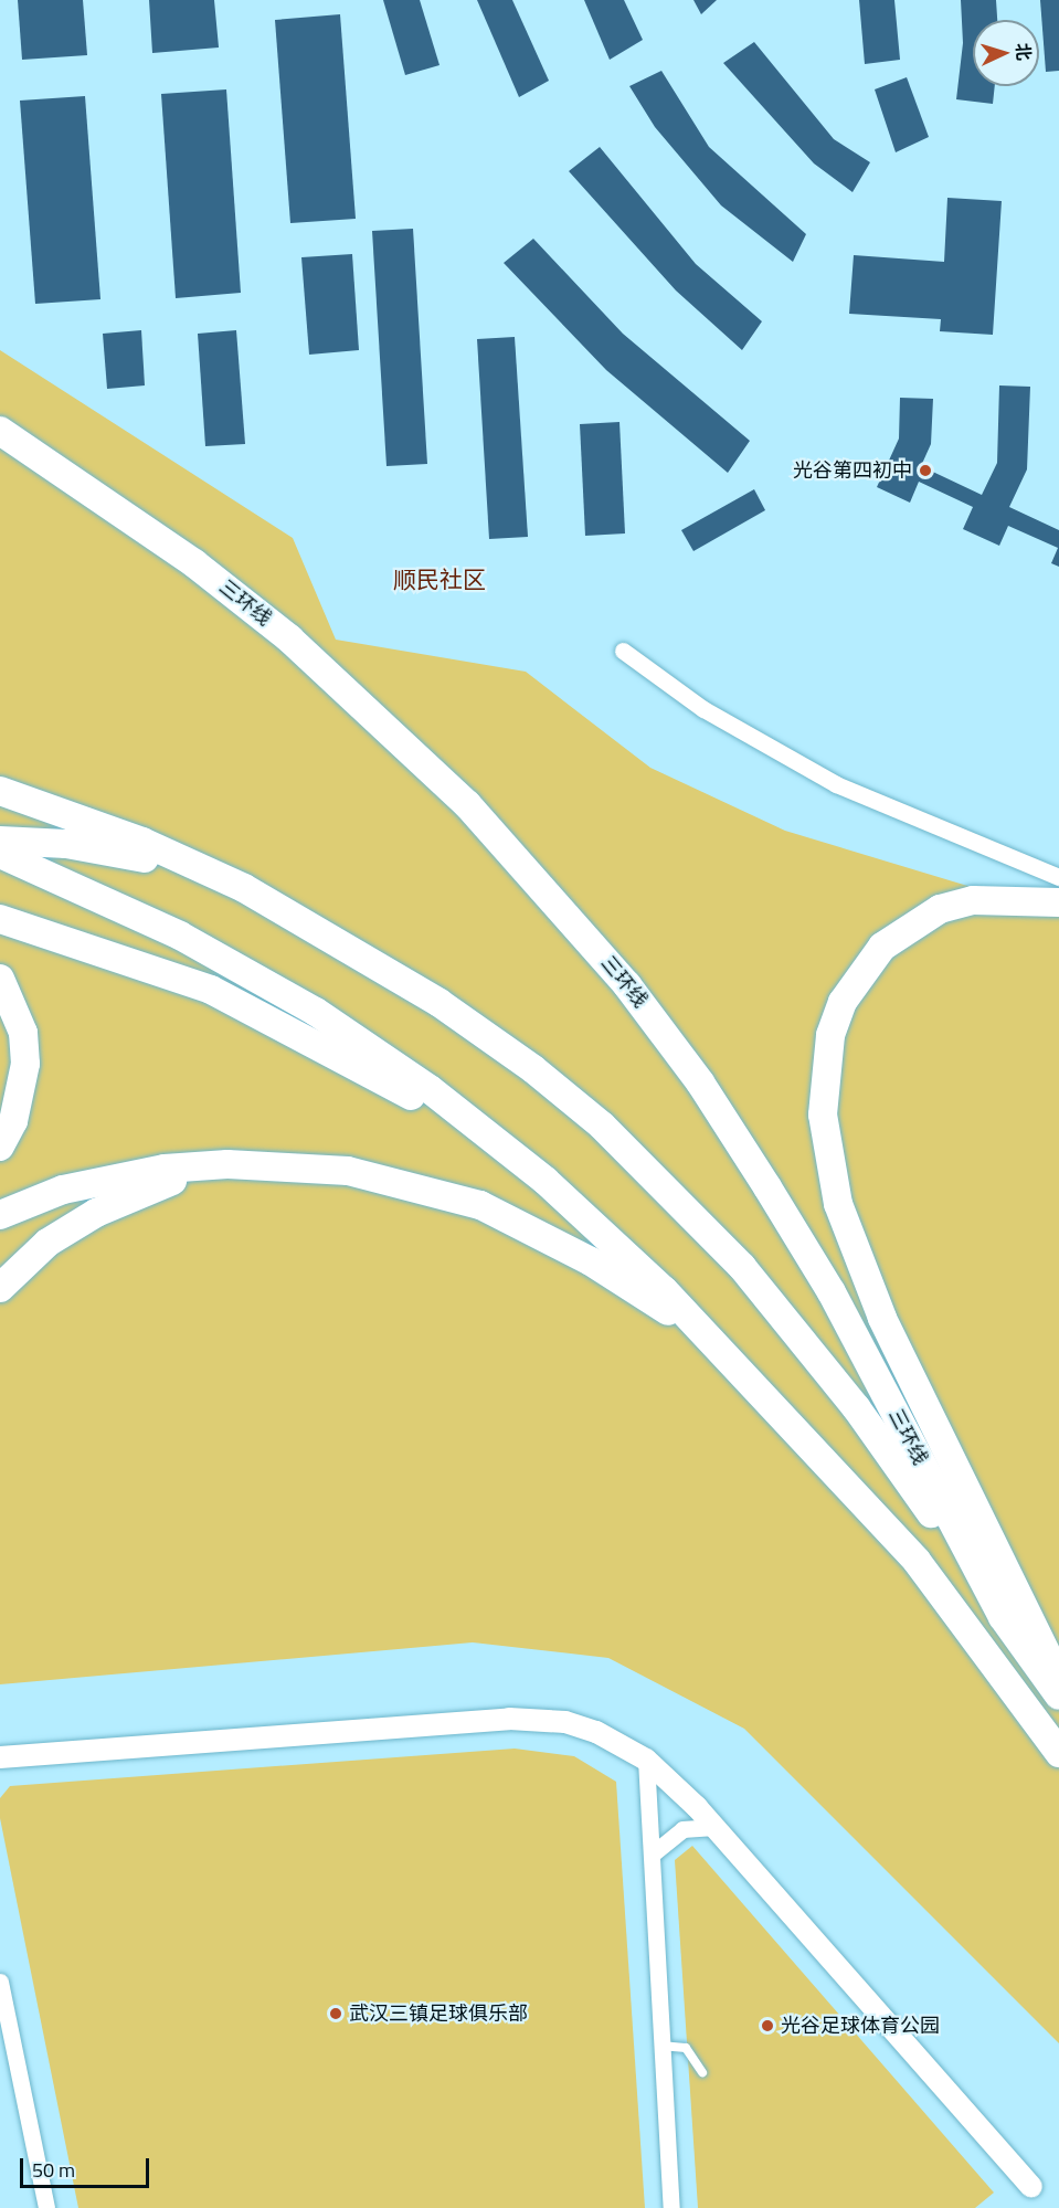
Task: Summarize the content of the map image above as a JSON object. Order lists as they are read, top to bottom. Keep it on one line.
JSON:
{"streets":{"highway":["三环线"]},"districts":["顺民社区"],"places":["光谷第四初中","武汉三镇足球俱乐部","光谷足球体育公园"],"scale_bar":"50 m","north":"right"}
